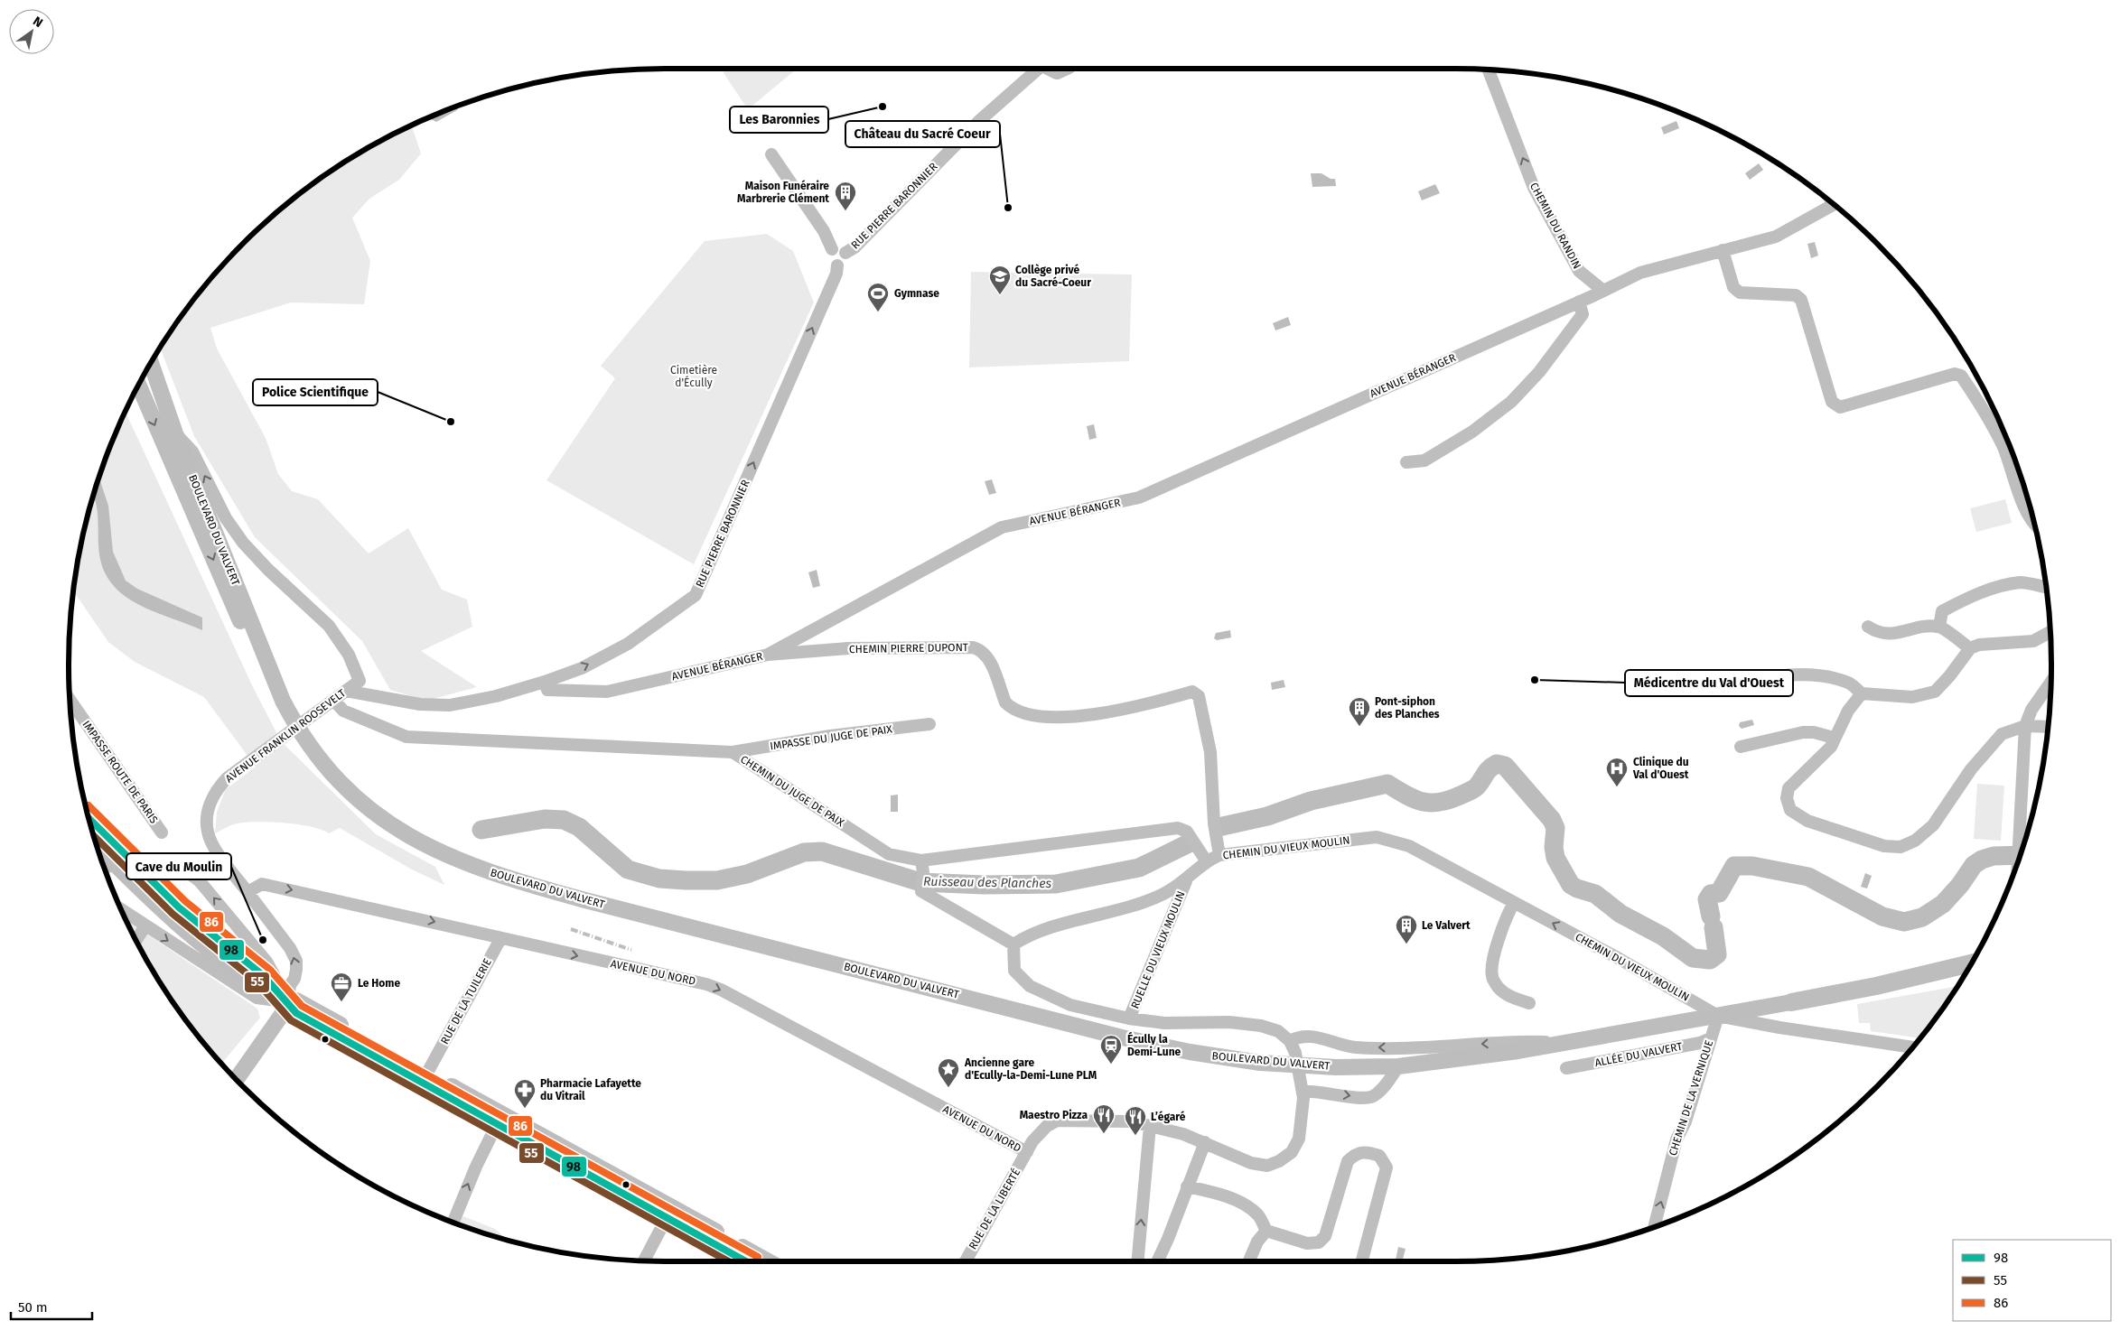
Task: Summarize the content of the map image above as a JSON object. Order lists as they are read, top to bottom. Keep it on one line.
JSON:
{"streets":{"main road":["BOULEVARD DU VALVERT"],"street":["RUE PIERRE BARONNIER","CHEMIN DU RANDIN","AVENUE BÉRANGER","CHEMIN PIERRE DUPONT","AVENUE FRANKLIN ROOSEVELT","IMPASSE DU JUGE DE PAIX","IMPASSE ROUTE DE PARIS","CHEMIN DU JUGE DE PAIX","CHEMIN DU VIEUX MOULIN","RUELLE DU VIEUX MOULIN","AVENUE DU NORD","RUE DE LA TUILERIE","ALLÉE DU VALVERT","CHEMIN DE LA VERNIQUE","RUE DE LA LIBERTÉ"]},"crossings":[["RUE PIERRE BARONNIER","AVENUE BÉRANGER"],["RUE PIERRE BARONNIER","AVENUE FRANKLIN ROOSEVELT"],["CHEMIN DU RANDIN","AVENUE BÉRANGER"],["AVENUE BÉRANGER","CHEMIN PIERRE DUPONT"],["BOULEVARD DU VALVERT","AVENUE FRANKLIN ROOSEVELT"],["BOULEVARD DU VALVERT","CHEMIN DU VIEUX MOULIN"],["BOULEVARD DU VALVERT","CHEMIN DE LA VERNIQUE"],["CHEMIN PIERRE DUPONT","CHEMIN DU VIEUX MOULIN"],["AVENUE FRANKLIN ROOSEVELT","CHEMIN DU JUGE DE PAIX"],["AVENUE FRANKLIN ROOSEVELT","AVENUE DU NORD"],["IMPASSE DU JUGE DE PAIX","CHEMIN DU JUGE DE PAIX"],["CHEMIN DU JUGE DE PAIX","CHEMIN DU VIEUX MOULIN"],["CHEMIN DU VIEUX MOULIN","RUELLE DU VIEUX MOULIN"],["CHEMIN DU VIEUX MOULIN","CHEMIN DE LA VERNIQUE"],["AVENUE DU NORD","RUE DE LA TUILERIE"],["AVENUE DU NORD","RUE DE LA LIBERTÉ"],["ALLÉE DU VALVERT","CHEMIN DE LA VERNIQUE"]],"one_way":["RUE PIERRE BARONNIER","CHEMIN DU RANDIN","AVENUE DU NORD","CHEMIN DE LA VERNIQUE"],"water":["Ruisseau des Planches"],"parks":["Cimetière d'Écully"],"places":{"other":["Les Baronnies","Château du Sacré Coeur","Police Scientifique","Médicentre du Val d'Ouest","Cave du Moulin"],"building":["Maison Funéraire Marbrerie Clément","Pont-siphon des Planches","Le Valvert"],"school or university":["Collège privé du Sacré-Coeur"],"sports":["Gymnase"],"hospital":["Clinique du Val d'Ouest"],"office":["Le Home"],"station":["Écully la Demi-Lune"],"place":["Ancienne gare d'Ecully-la-Demi-Lune PLM"],"pharmacy":["Pharmacie Lafayette du Vitrail"],"restaurant":["Maestro Pizza","L’égaré"]},"lines":["transit line 86","transit line 98","transit line 55"],"legend":["98","55","86"],"scale_bar":"50 m","north":"top right"}
